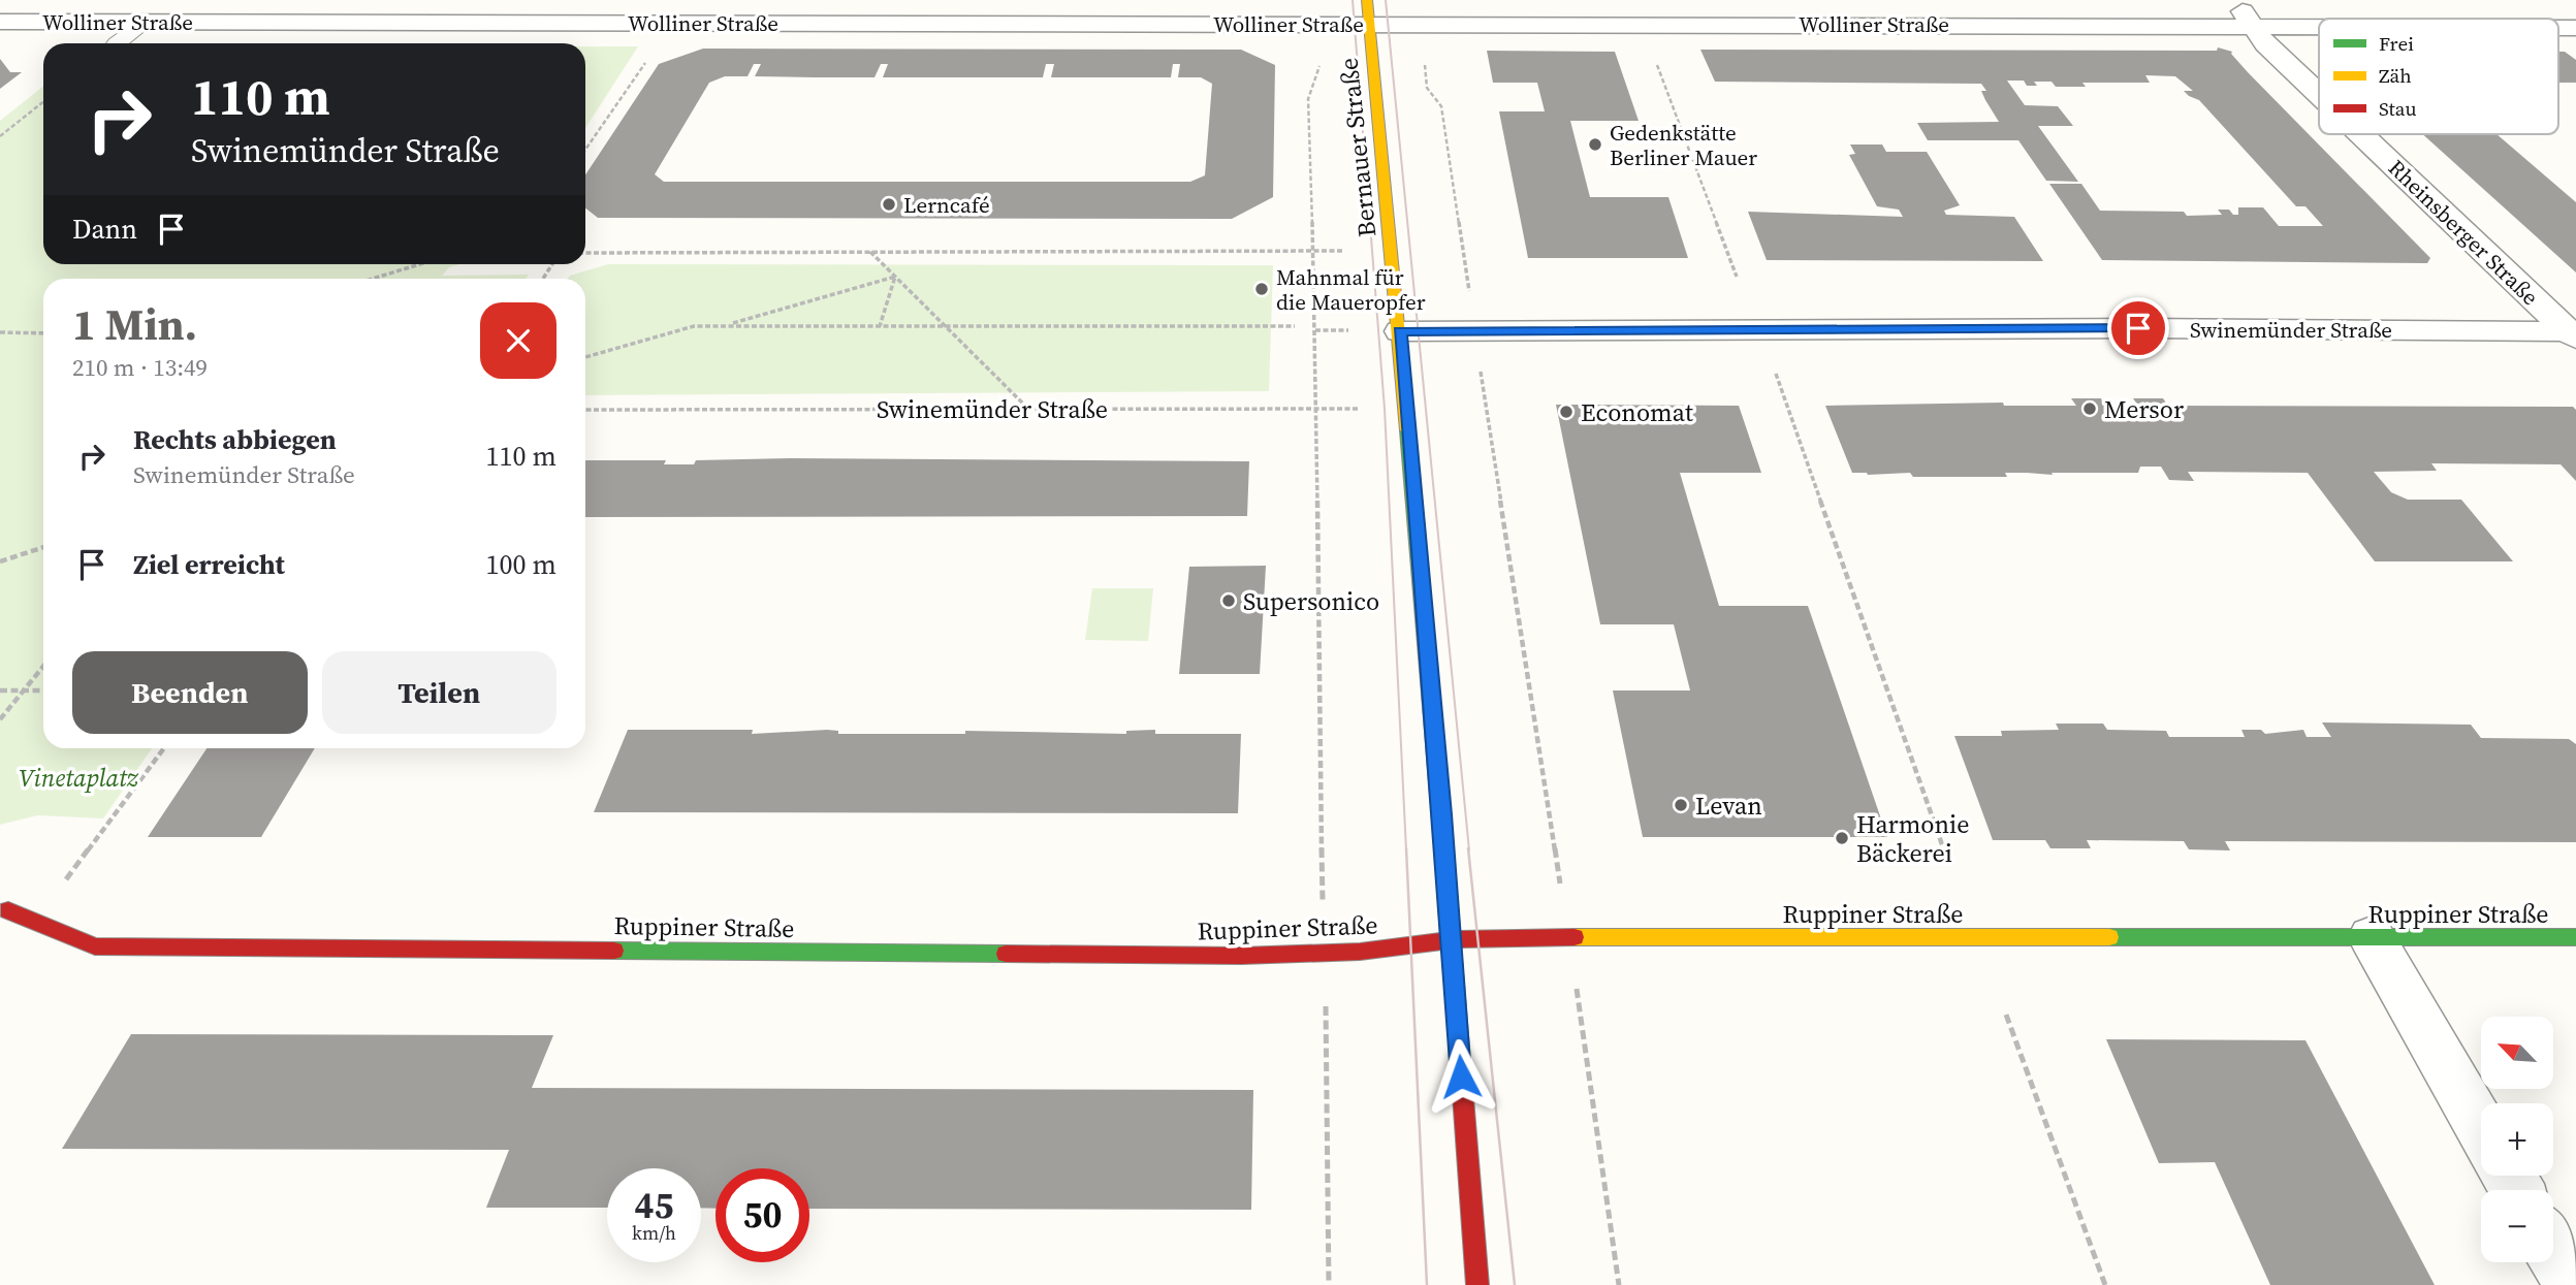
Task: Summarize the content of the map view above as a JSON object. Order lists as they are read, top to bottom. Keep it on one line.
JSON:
{"streets":{"street":["Wolliner Straße","Bernauer Straße","Rheinsberger Straße","Swinemünder Straße","Ruppiner Straße"]},"crossings":[["Wolliner Straße","Bernauer Straße"],["Wolliner Straße","Rheinsberger Straße"],["Bernauer Straße","Swinemünder Straße"],["Bernauer Straße","Ruppiner Straße"],["Rheinsberger Straße","Swinemünder Straße"]],"parks":["Vinetaplatz"],"places":["Gedenkstätte Berliner Mauer","Lerncafé","Mahnmal für die Maueropfer","Mersor","Economat","Supersonico","Levan","Harmonie Bäckerei"],"legend":["Frei","Zäh","Stau"],"north":"top left","page":{"turn":["110 m","Swinemünder Straße"],"then":"Dann","heading":["1 Min.","210 m · 13:49"],"list":[{"name":"Rechts abbiegen","note":"Swinemünder Straße","value":"110 m"},{"name":"Ziel erreicht","value":"100 m"}],"buttons":["Beenden","Teilen"],"map_buttons":["+","−"],"speed":"45 km/h","limit":"50"}}
